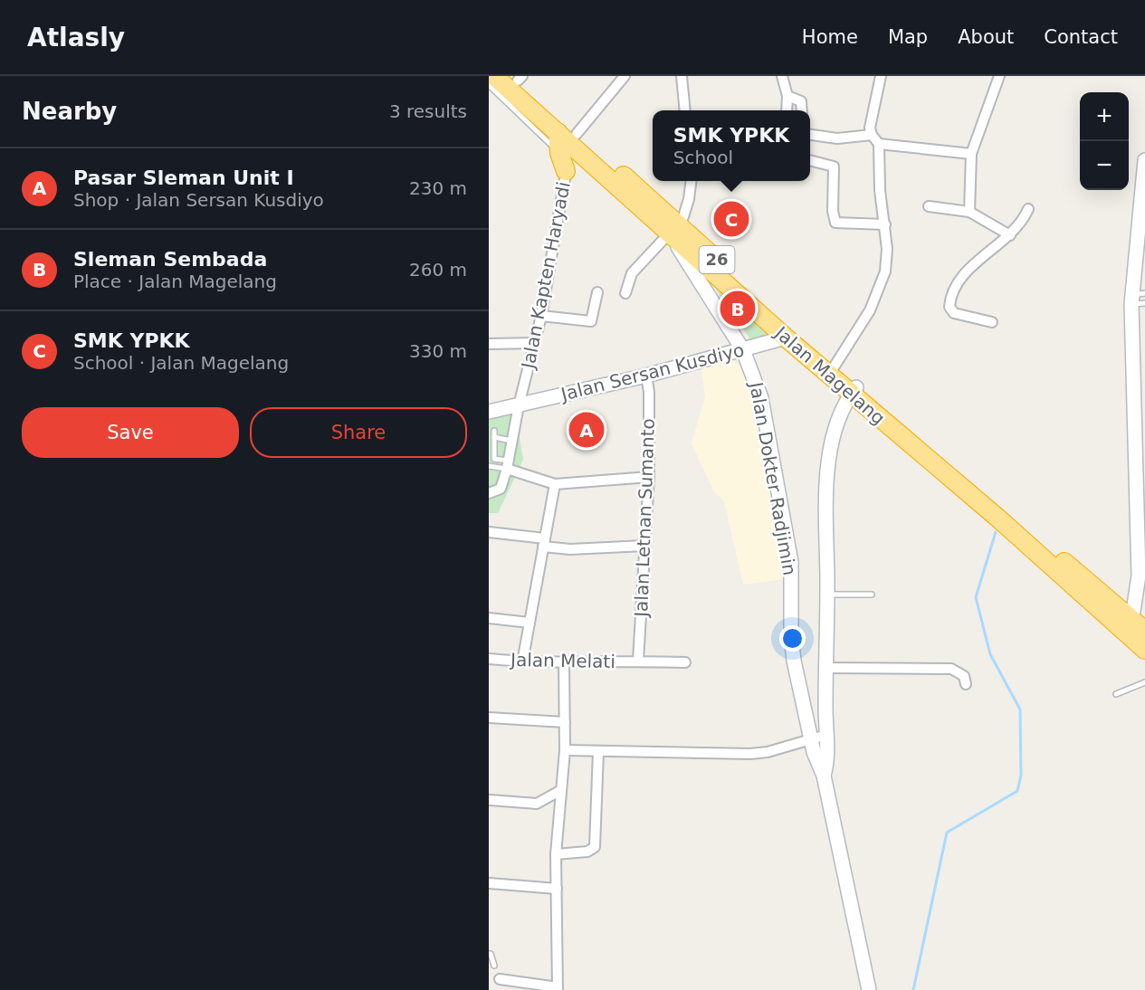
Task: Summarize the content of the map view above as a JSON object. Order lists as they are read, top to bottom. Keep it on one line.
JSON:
{"streets":{"highway":["26","Jalan Magelang"],"main road":["Jalan Sersan Kusdiyo","Jalan Dokter Radjimin"],"street":["Jalan Kapten Haryadi","Jalan Letnan Sumanto","Jalan Melati"]},"crossings":[["Jalan Kapten Haryadi","Jalan Sersan Kusdiyo"],["Jalan Sersan Kusdiyo","Jalan Magelang"],["Jalan Sersan Kusdiyo","Jalan Dokter Radjimin"],["Jalan Sersan Kusdiyo","Jalan Letnan Sumanto"],["Jalan Magelang","Jalan Dokter Radjimin"],["Jalan Letnan Sumanto","Jalan Melati"]],"page":{"header":"Atlasly","nav":["Home","Map","About","Contact"],"heading":["Nearby","3 results"],"map_buttons":["+","−"],"popup":["SMK YPKK","School"],"list":[{"mark":"A","name":"Pasar Sleman Unit I","note":"Shop · Jalan Sersan Kusdiyo","value":"230 m"},{"mark":"B","name":"Sleman Sembada","note":"Place · Jalan Magelang","value":"260 m"},{"mark":"C","name":"SMK YPKK","note":"School · Jalan Magelang","value":"330 m"}],"pins":["C","B","A"],"buttons":["Save","Share"]}}
